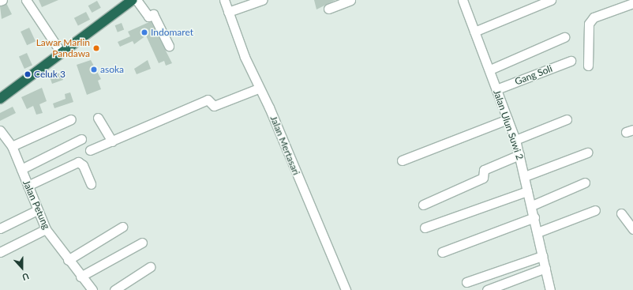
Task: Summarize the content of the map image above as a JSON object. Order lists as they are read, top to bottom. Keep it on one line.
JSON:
{"streets":{"street":["Gang Soli","Jalan Ulun Suwi 2","Jalan Mertasari","Jalan Petung"]},"crossings":[["Gang Soli","Jalan Ulun Suwi 2"]],"places":["Indomaret","Lawar Marlin Pandawa","asoka","Celuk 3"],"north":"bottom"}
